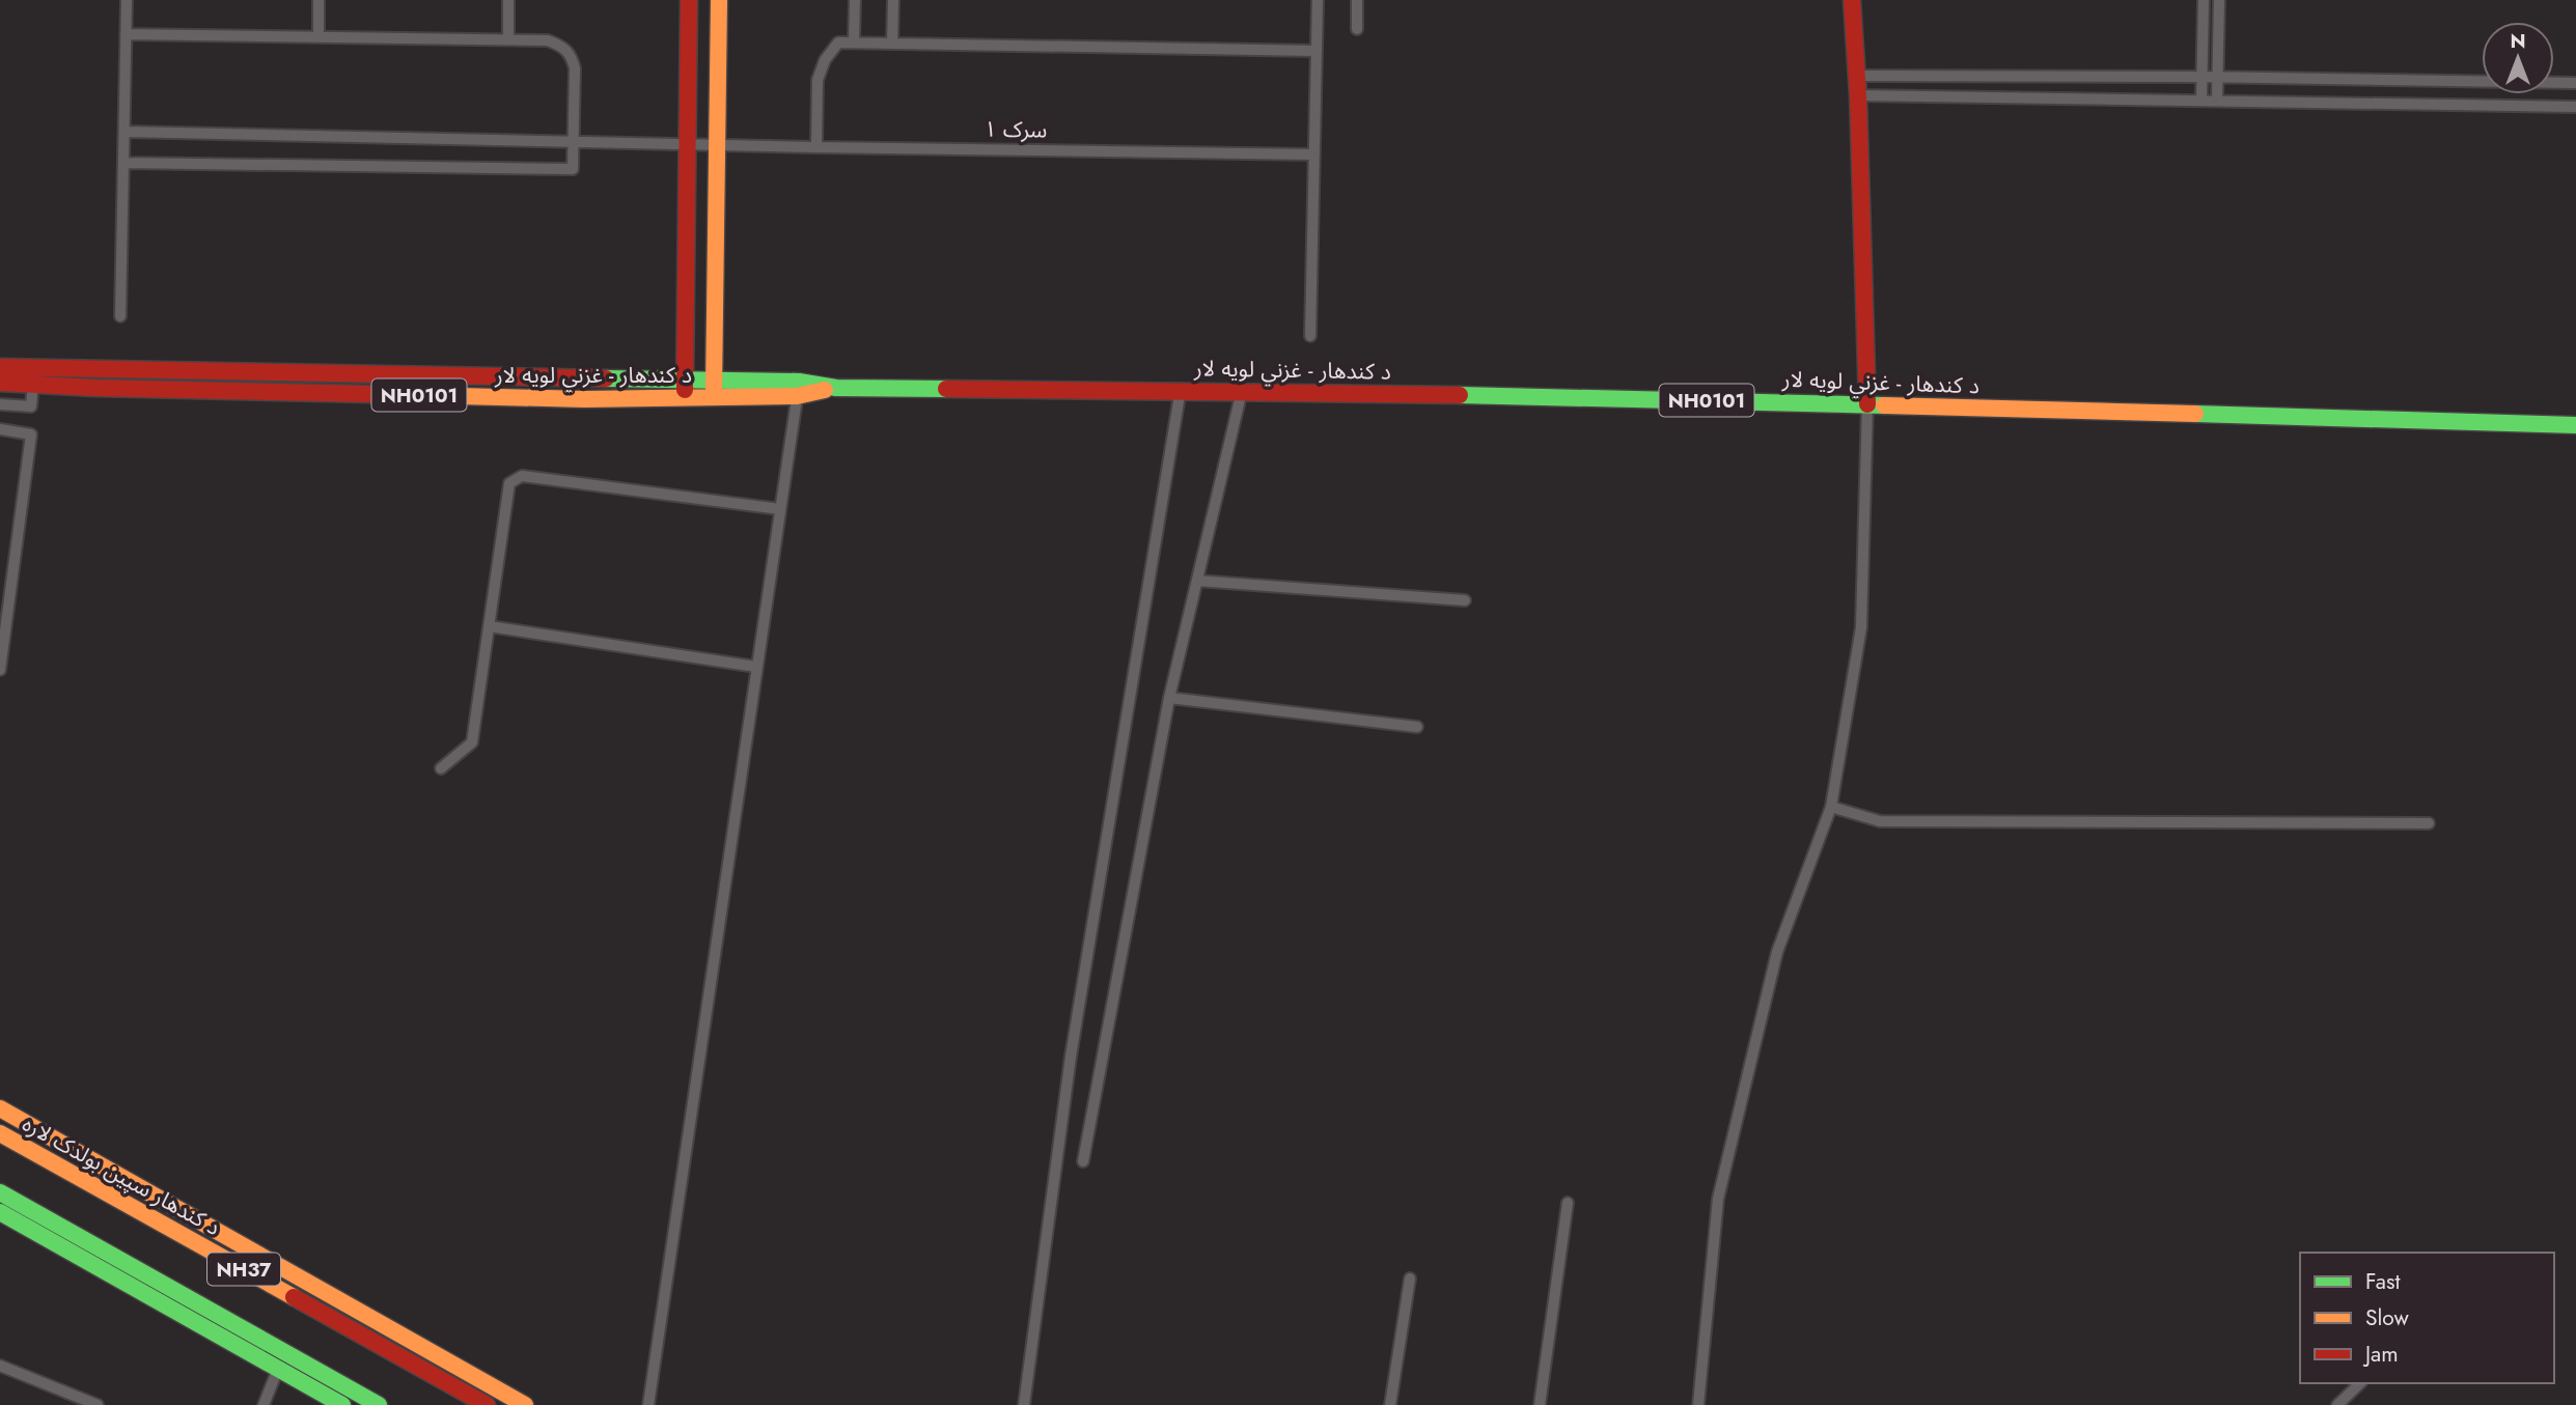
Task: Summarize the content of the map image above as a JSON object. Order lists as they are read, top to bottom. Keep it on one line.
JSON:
{"streets":{"main road":["د کندهار - غزني لويه لار","NH0101","د کندهار سپین بولدک لاره","NH37"],"street":["سرک ۱"]},"legend":["Fast","Slow","Jam"],"north":"top"}
